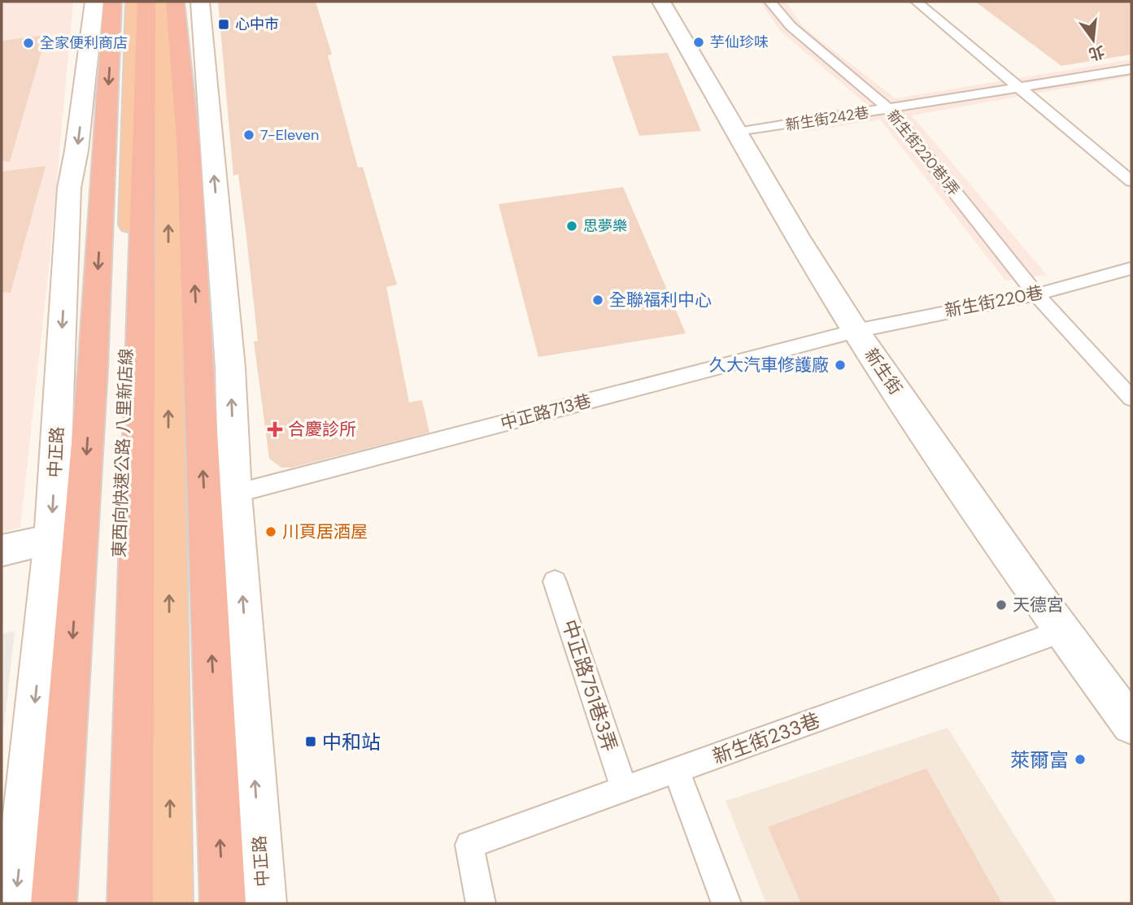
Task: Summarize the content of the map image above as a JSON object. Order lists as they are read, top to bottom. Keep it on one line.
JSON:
{"streets":{"highway":["東西向快速公路 八里新店線"],"main road":["新生街","中正路"],"lane":["新生街242巷","新生街220巷1弄","新生街220巷","中正路713巷","中正路751巷3弄","新生街233巷"]},"crossings":[["新生街242巷","新生街220巷1弄"],["新生街242巷","新生街"],["新生街220巷1弄","新生街220巷"],["新生街220巷","新生街"],["新生街220巷","中正路713巷"],["新生街","中正路713巷"],["新生街","新生街233巷"],["中正路713巷","中正路"],["中正路751巷3弄","新生街233巷"]],"places":{"transit":["心中市","中和站"],"other":["芋仙珍味","全家便利商店","7-Eleven","思夢樂","全聯福利中心","久大汽車修護廠","川頁居酒屋","天德宮","萊爾富"],"health":["合慶診所"]},"north":"bottom"}
